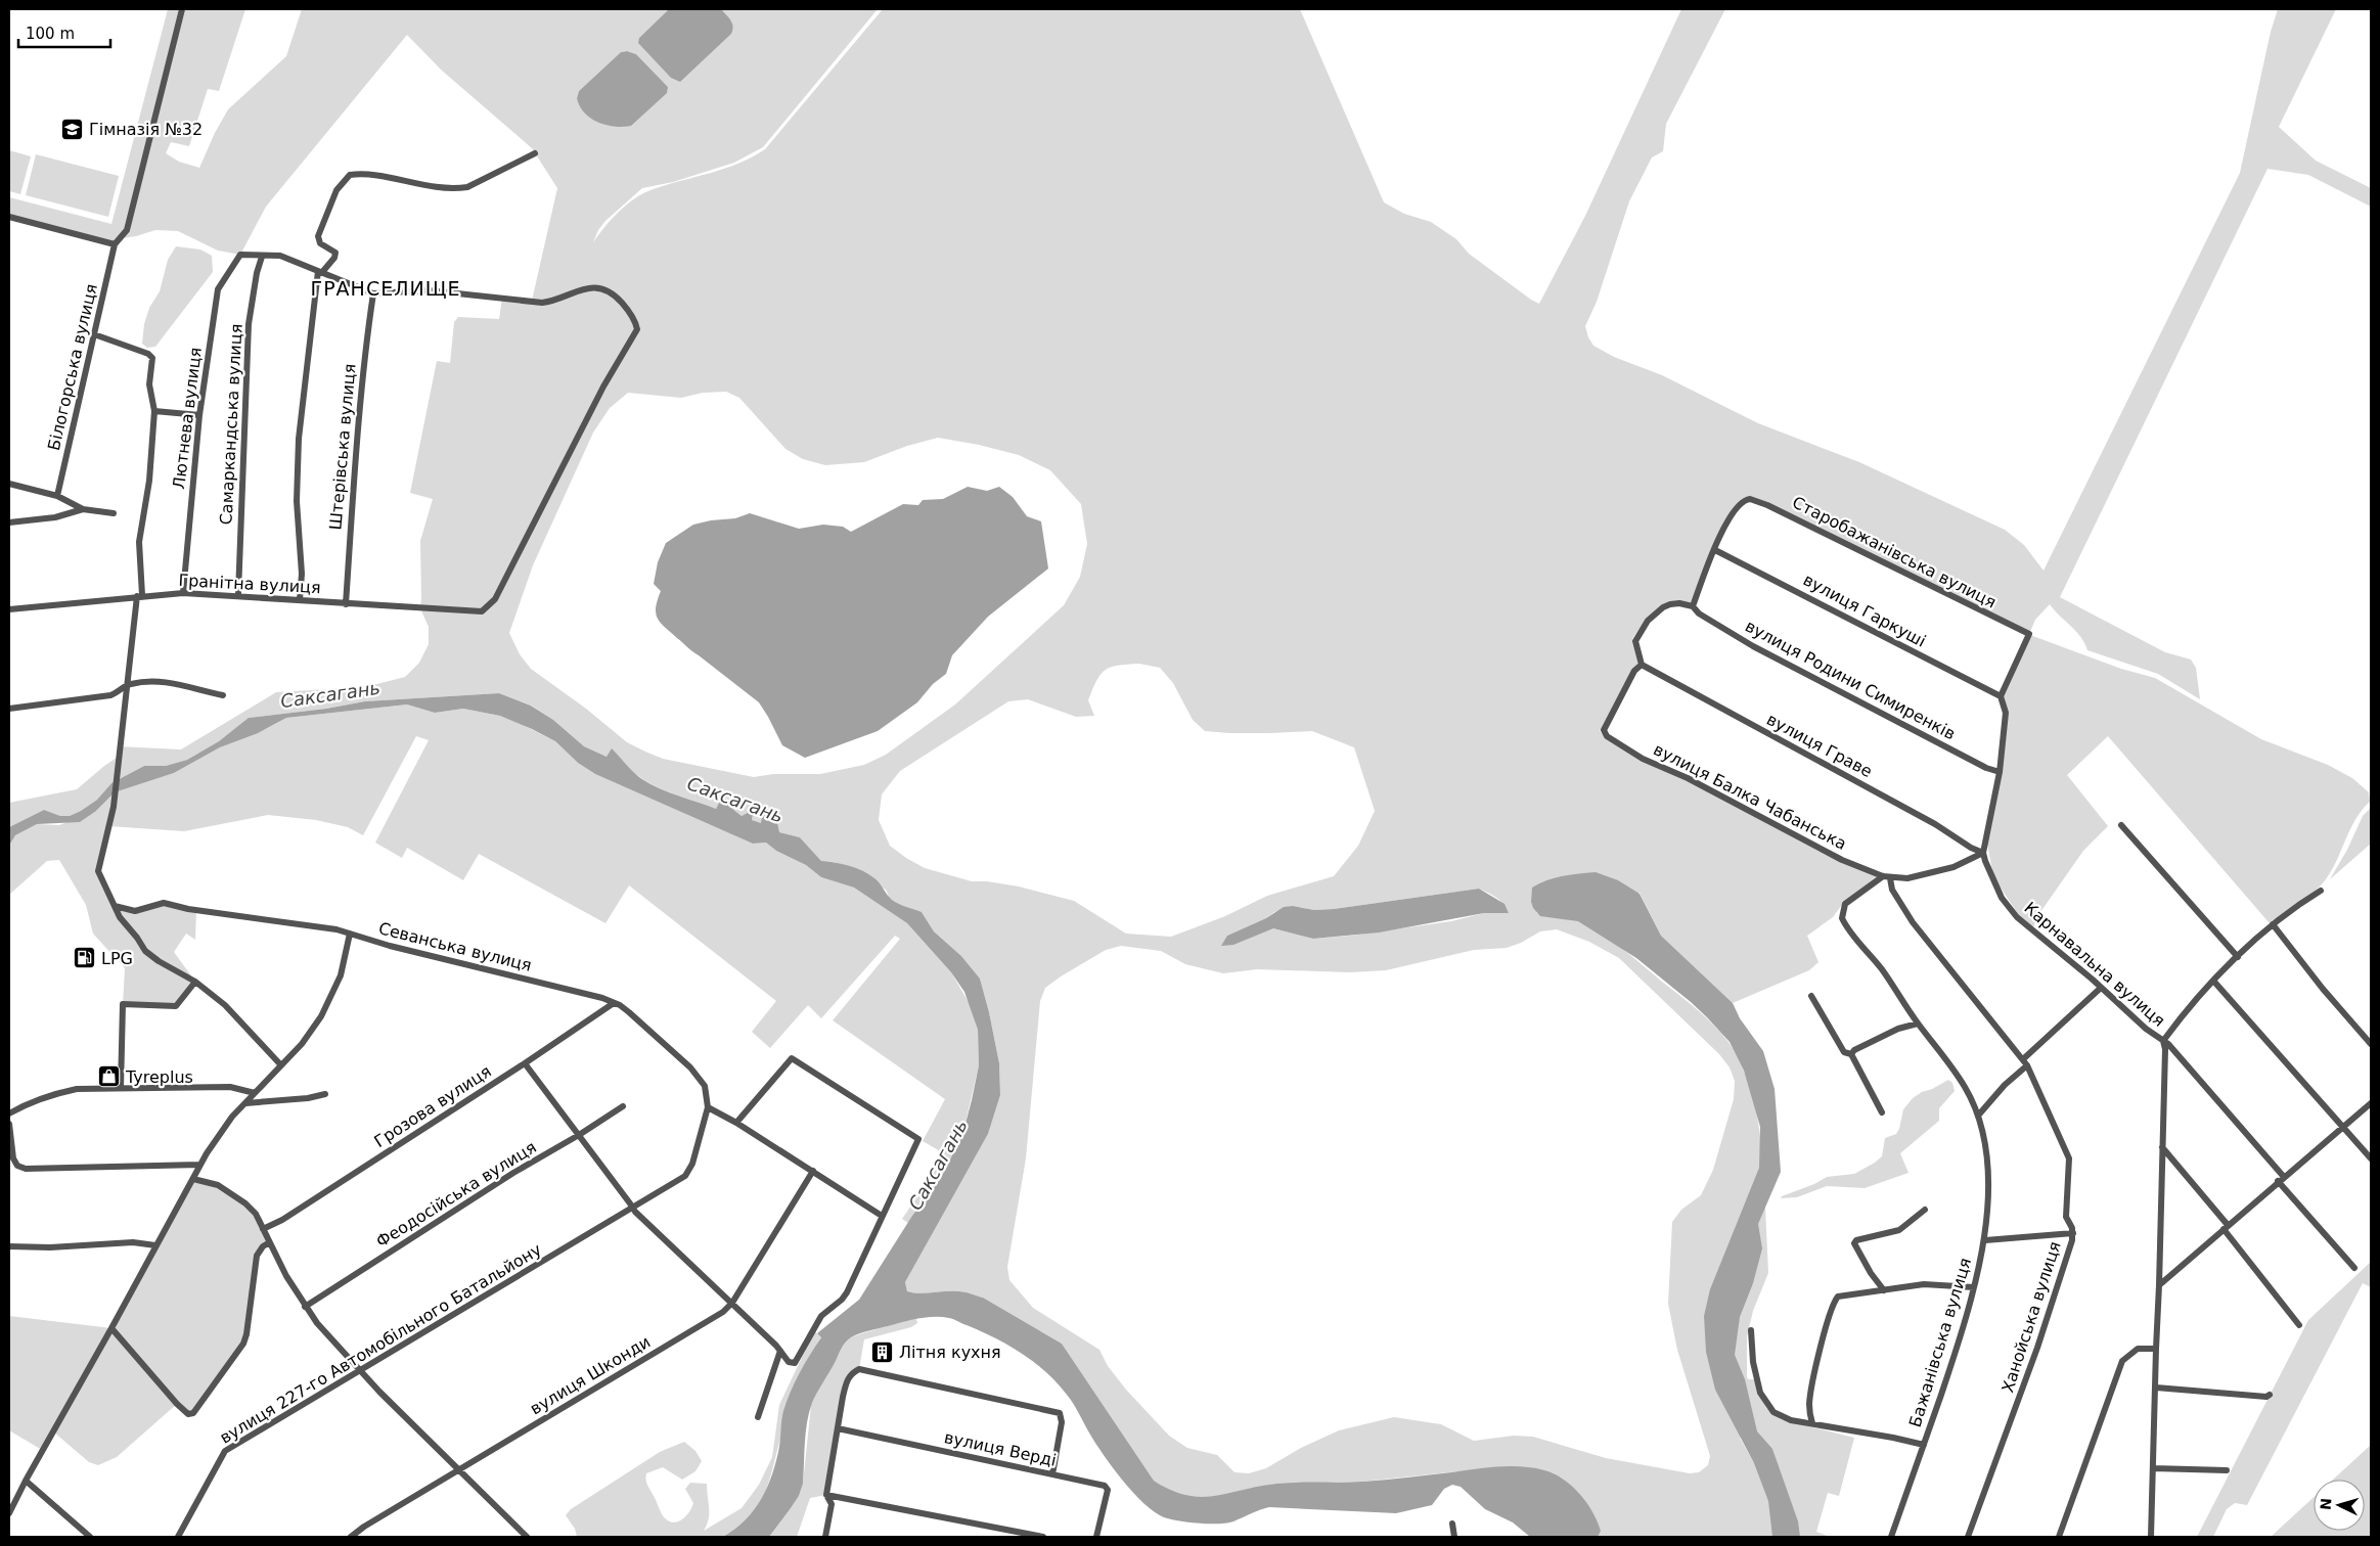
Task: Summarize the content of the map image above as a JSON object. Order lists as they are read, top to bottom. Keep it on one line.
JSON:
{"streets":{"street":["Білогорська вулиця","Лютнева вулиця","Самаркандська вулиця","Штерівська вулиця","Старобажанівська вулиця","Гранітна вулиця","вулиця Гаркуші","вулиця Родини Симиренків","вулиця Граве","вулиця Балка Чабанська","Севанська вулиця","Карнавальна вулиця","Грозова вулиця","Феодосійська вулиця","Ханойська вулиця","Бажанівська вулиця","вулиця 227-го Автомобільного Батальйону","вулиця Шконди","вулиця Верді"]},"crossings":[["Лютнева вулиця","Самаркандська вулиця"],["Лютнева вулиця","Гранітна вулиця"],["Самаркандська вулиця","Гранітна вулиця"],["Штерівська вулиця","Гранітна вулиця"],["Старобажанівська вулиця","вулиця Гаркуші"],["вулиця Граве","вулиця Балка Чабанська"],["вулиця Граве","Карнавальна вулиця"],["вулиця Балка Чабанська","Ханойська вулиця"],["вулиця Балка Чабанська","Бажанівська вулиця"],["Севанська вулиця","Грозова вулиця"],["Севанська вулиця","вулиця 227-го Автомобільного Батальйону"],["Ханойська вулиця","Бажанівська вулиця"]],"districts":["ГРАНСЕЛИЩЕ"],"water":["Саксагань"],"places":{"school or university":["Гімназія №32"],"fuel station":["LPG"],"shop":["Tyreplus"],"building":["Літня кухня"]},"scale_bar":"100 m","north":"left"}
